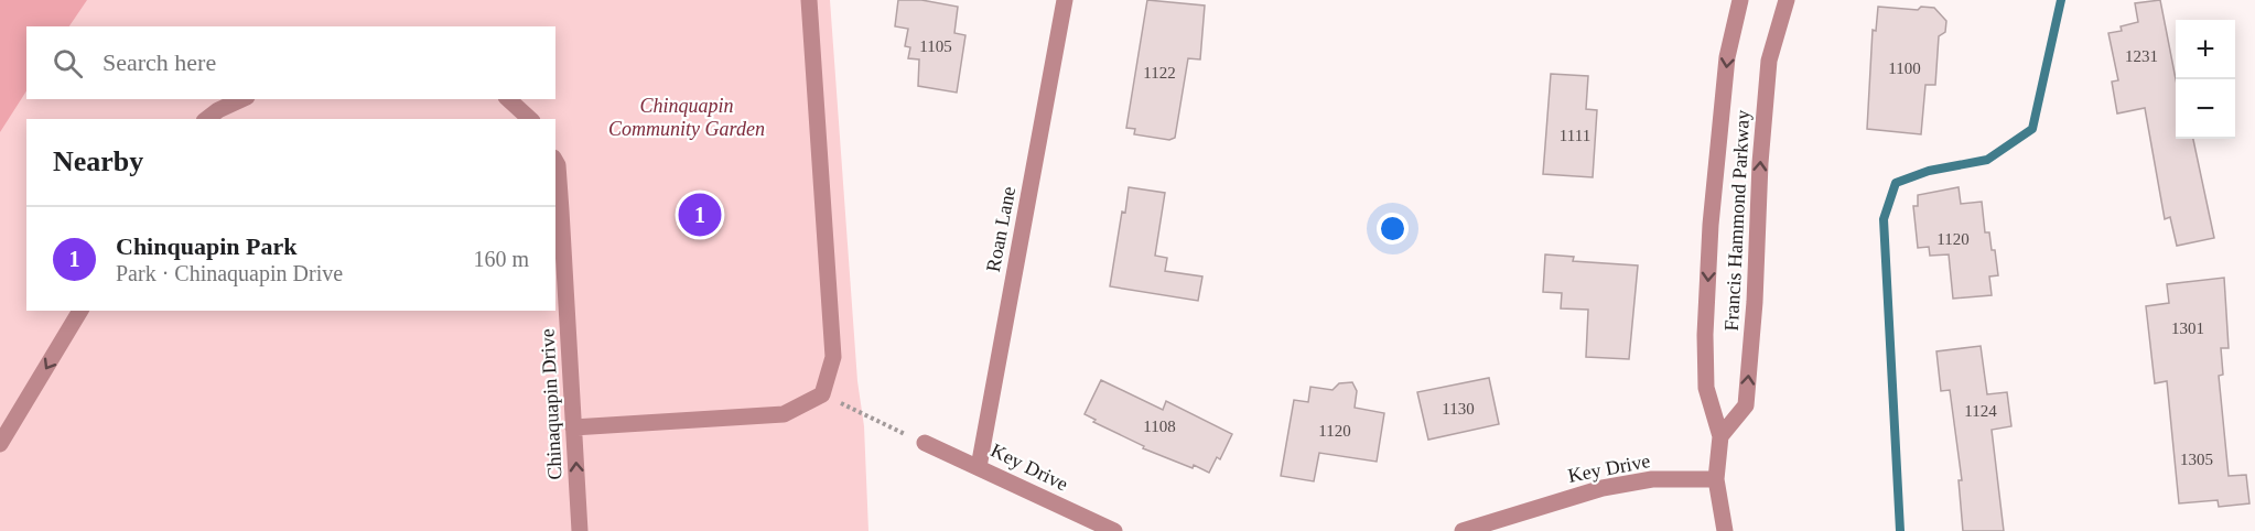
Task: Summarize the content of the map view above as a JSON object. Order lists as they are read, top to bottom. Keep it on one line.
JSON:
{"streets":{"street":["Francis Hammond Parkway","Roan Lane","Chinaquapin Drive","Key Drive"]},"crossings":[["Francis Hammond Parkway","Key Drive"],["Roan Lane","Key Drive"]],"parks":["Chinquapin Community Garden"],"house_numbers":["1105","1231","1100","1122","1111","1120","1301","1130","1124","1108","1120","1305"],"page":{"map_buttons":["+","−"],"search":"Search here","heading":"Nearby","pins":"1","list":[{"mark":"1","name":"Chinquapin Park","note":"Park · Chinaquapin Drive","value":"160 m"}]}}
